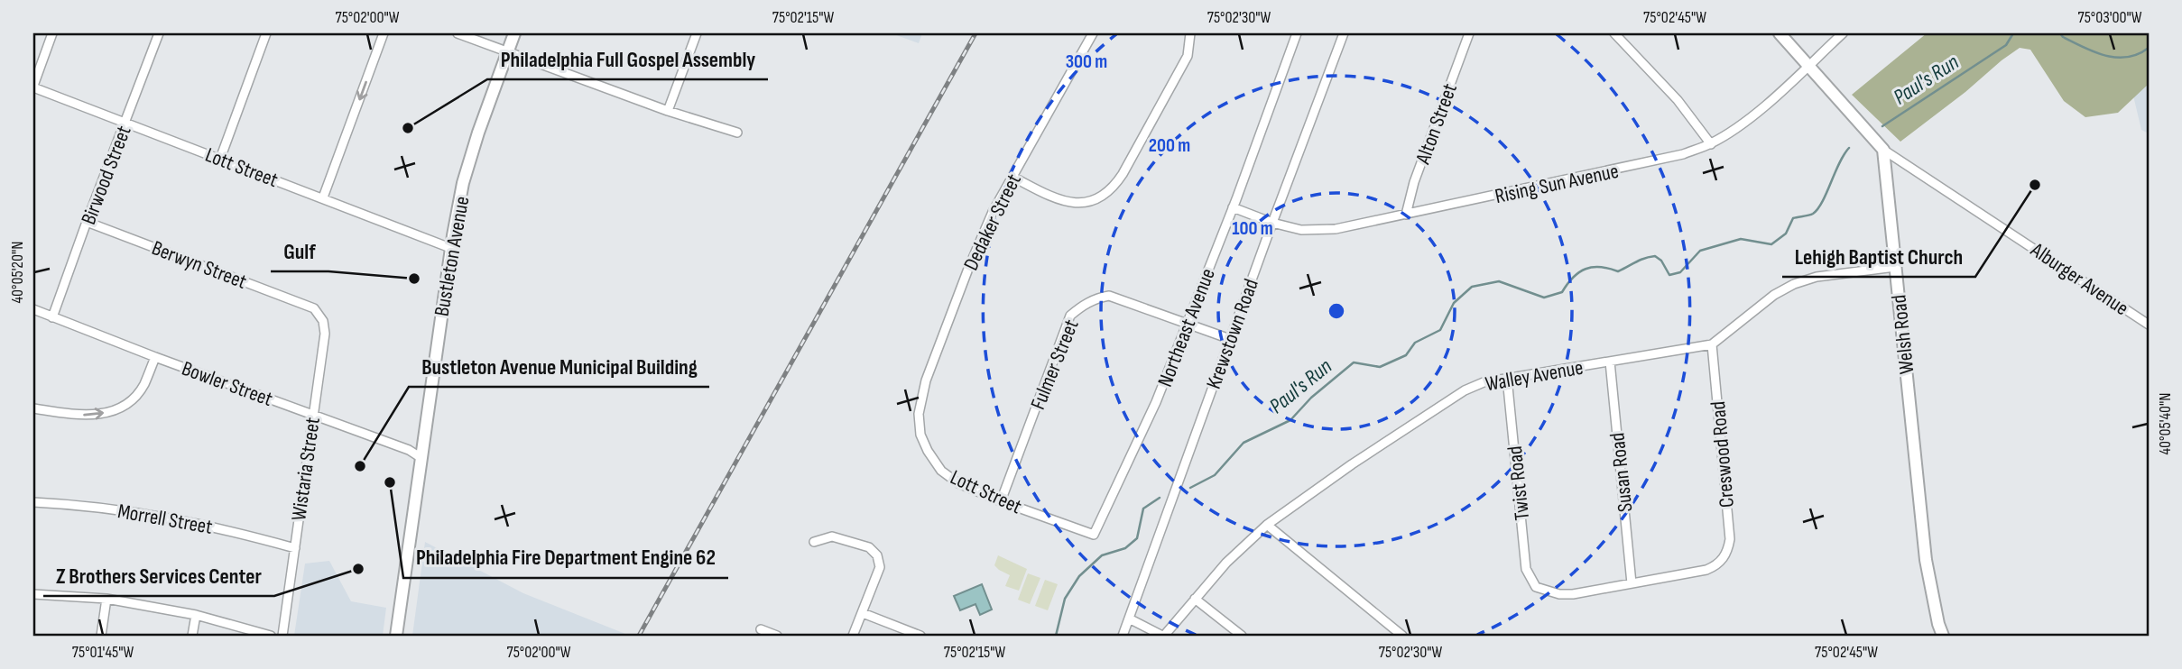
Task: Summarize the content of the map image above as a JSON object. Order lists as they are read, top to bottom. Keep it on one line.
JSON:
{"streets":{"main road":["Bustleton Avenue","Welsh Road"],"street":["Alton Street","Lott Street","Birwood Street","Rising Sun Avenue","Dedaker Street","Berwyn Street","Alburger Avenue","Northeast Avenue","Krewstown Road","Fulmer Street","Walley Avenue","Bowler Street","Creswood Road","Wistaria Street","Susan Road","Twist Road","Morrell Street"]},"crossings":[["Alton Street","Rising Sun Avenue"],["Lott Street","Birwood Street"],["Lott Street","Dedaker Street"],["Lott Street","Bustleton Avenue"],["Lott Street","Northeast Avenue"],["Lott Street","Fulmer Street"],["Birwood Street","Berwyn Street"],["Birwood Street","Bowler Street"],["Rising Sun Avenue","Northeast Avenue"],["Rising Sun Avenue","Krewstown Road"],["Bustleton Avenue","Bowler Street"],["Berwyn Street","Wistaria Street"],["Alburger Avenue","Welsh Road"],["Northeast Avenue","Fulmer Street"],["Krewstown Road","Fulmer Street"],["Walley Avenue","Creswood Road"],["Walley Avenue","Susan Road"],["Walley Avenue","Twist Road"],["Bowler Street","Wistaria Street"],["Creswood Road","Susan Road"],["Creswood Road","Twist Road"],["Wistaria Street","Morrell Street"],["Susan Road","Twist Road"]],"water":["Paul's Run"],"places":["Philadelphia Full Gospel Assembly","Lehigh Baptist Church","Gulf","Bustleton Avenue Municipal Building","Philadelphia Fire Department Engine 62","Z Brothers Services Center"],"coordinates":["75°02'00\"W","75°02'15\"W","75°02'30\"W","75°02'45\"W","75°03'00\"W","40°05'20\"N","40°05'40\"N","75°01'45\"W"],"rings":["300 m","200 m","100 m"]}
